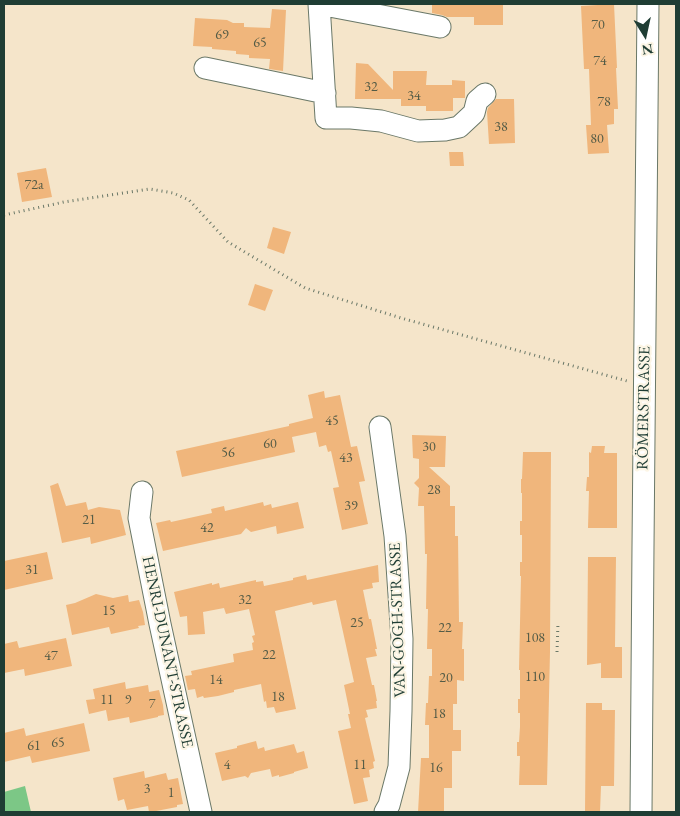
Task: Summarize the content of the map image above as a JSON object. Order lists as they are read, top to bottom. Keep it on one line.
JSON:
{"streets":{"street":["RÖMERSTRASSE","VAN-GOGH-STRASSE","HENRI-DUNANT-STRASSE"]},"house_numbers":["70","69","65","74","32","34","78","38","80","72a","45","60","30","56","43","28","39","21","42","31","32","15","25","22","108","22","47","110","20","14","18","11","9","7","18","65","61","4","11","16","3","1"],"north":"bottom"}
